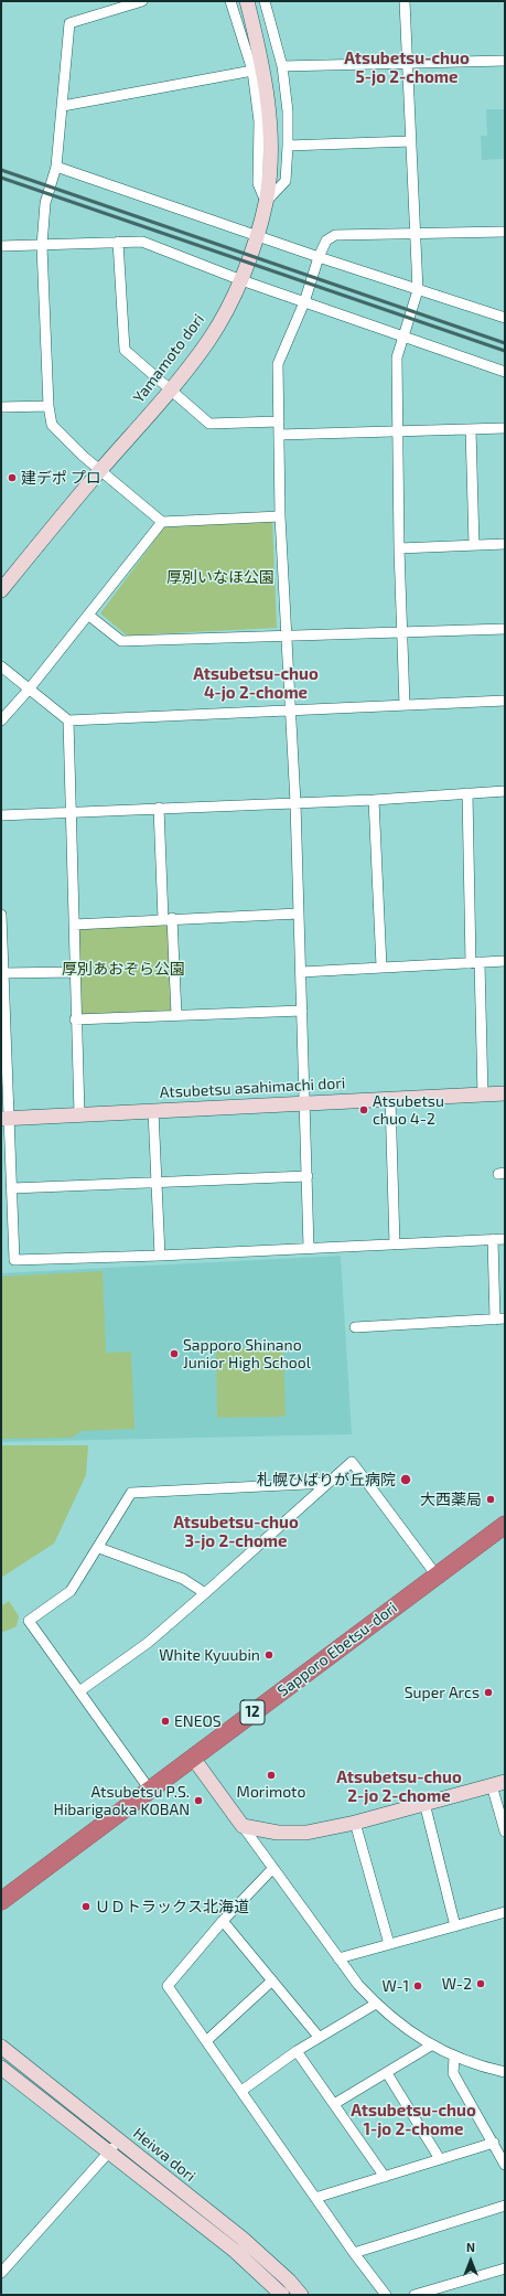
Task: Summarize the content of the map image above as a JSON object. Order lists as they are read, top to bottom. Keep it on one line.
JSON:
{"streets":{"highway":["Sapporo Ebetsu-dori","12"],"street":["Yamamoto dori","Atsubetsu asahimachi dori","Heiwa dori"]},"districts":["Atsubetsu-chuo 5-jo 2-chome","Atsubetsu-chuo 4-jo 2-chome","Atsubetsu-chuo 3-jo 2-chome","Atsubetsu-chuo 2-jo 2-chome","Atsubetsu-chuo 1-jo 2-chome"],"parks":["厚別いなほ公園","厚別あおぞら公園"],"places":["建デポ プロ","Atsubetsu chuo 4-2","Sapporo Shinano Junior High School","札幌ひばりが丘病院","大西薬局","White Kyuubin","Super Arcs","ENEOS","Morimoto","Atsubetsu P.S. Hibarigaoka KOBAN","ＵＤトラックス北海道","W-2","W-1"],"north":"top"}
